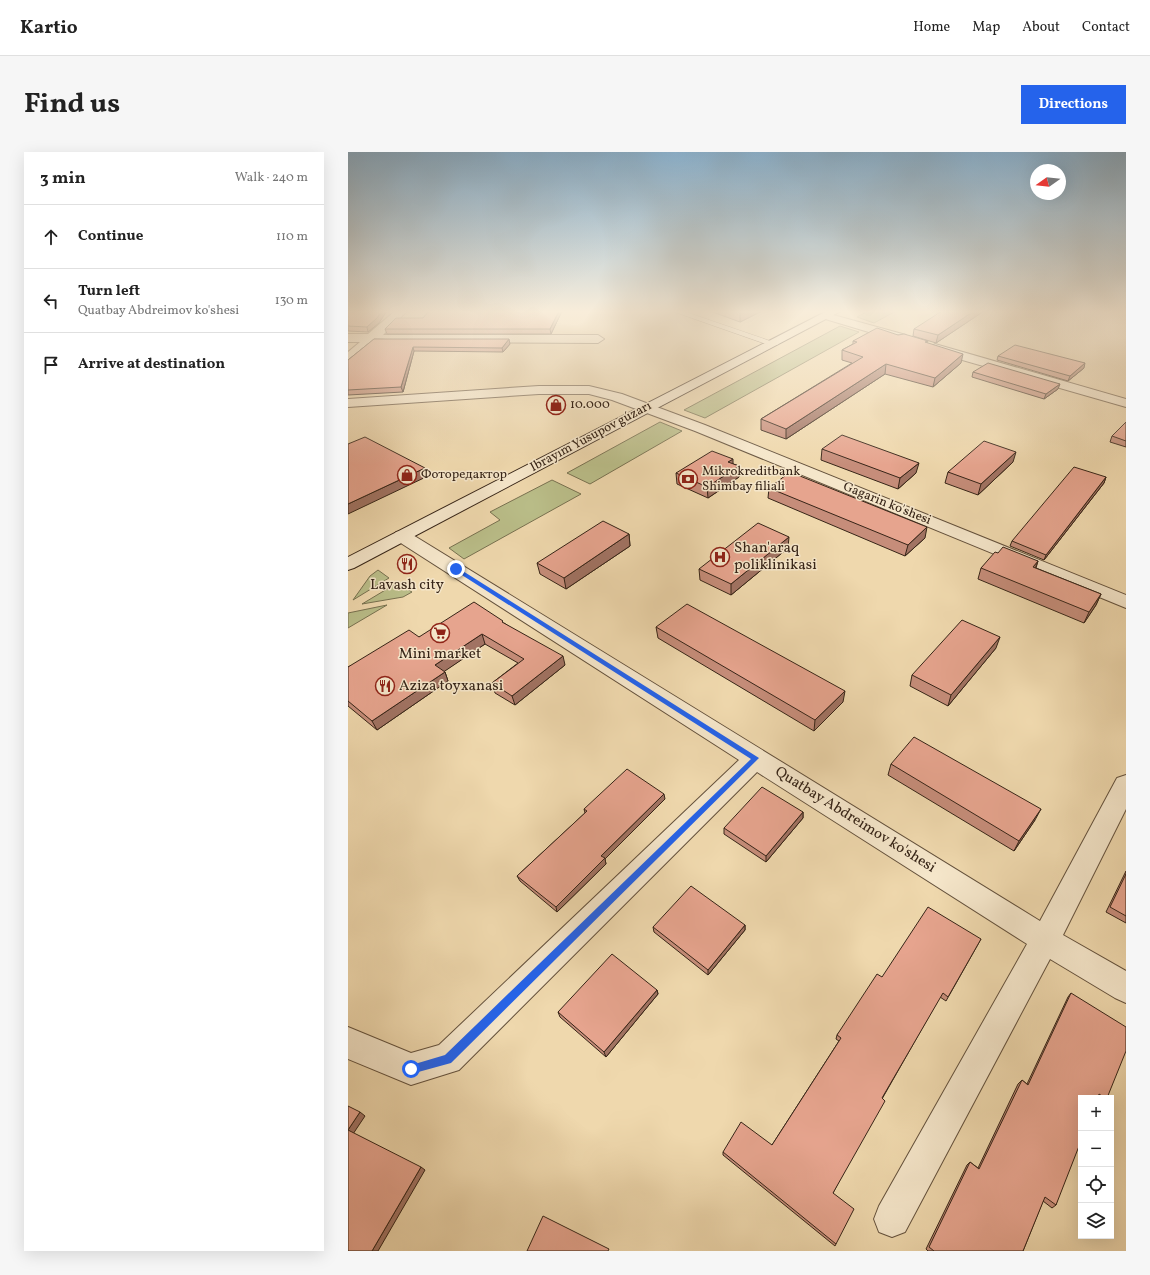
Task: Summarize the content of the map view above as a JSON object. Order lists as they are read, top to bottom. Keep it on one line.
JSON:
{"streets":{"street":["Ibrayım Yusupov gúzarı","Gagarin ko'shesi","Quatbay Abdreimov ko'shesi"]},"crossings":[["Ibrayım Yusupov gúzarı","Gagarin ko'shesi"],["Ibrayım Yusupov gúzarı","Quatbay Abdreimov ko'shesi"]],"places":{"shop":["10.000","Фоторедактор"],"bank":["Mikrokreditbank Shimbay filiali"],"hospital":["Shan'araq poliklinikasi"],"restaurant":["Lavash city","Aziza toyxanasi"],"supermarket":["Mini market"]},"north":"left","page":{"header":"Kartio","nav":["Home","Map","About","Contact"],"title":"Find us","buttons":"Directions","heading":["3 min","Walk · 240 m"],"list":[["Continue","110 m"],["Turn left","Quatbay Abdreimov ko'shesi","130 m"],"Arrive at destination"],"map_buttons":["+","−"]}}
